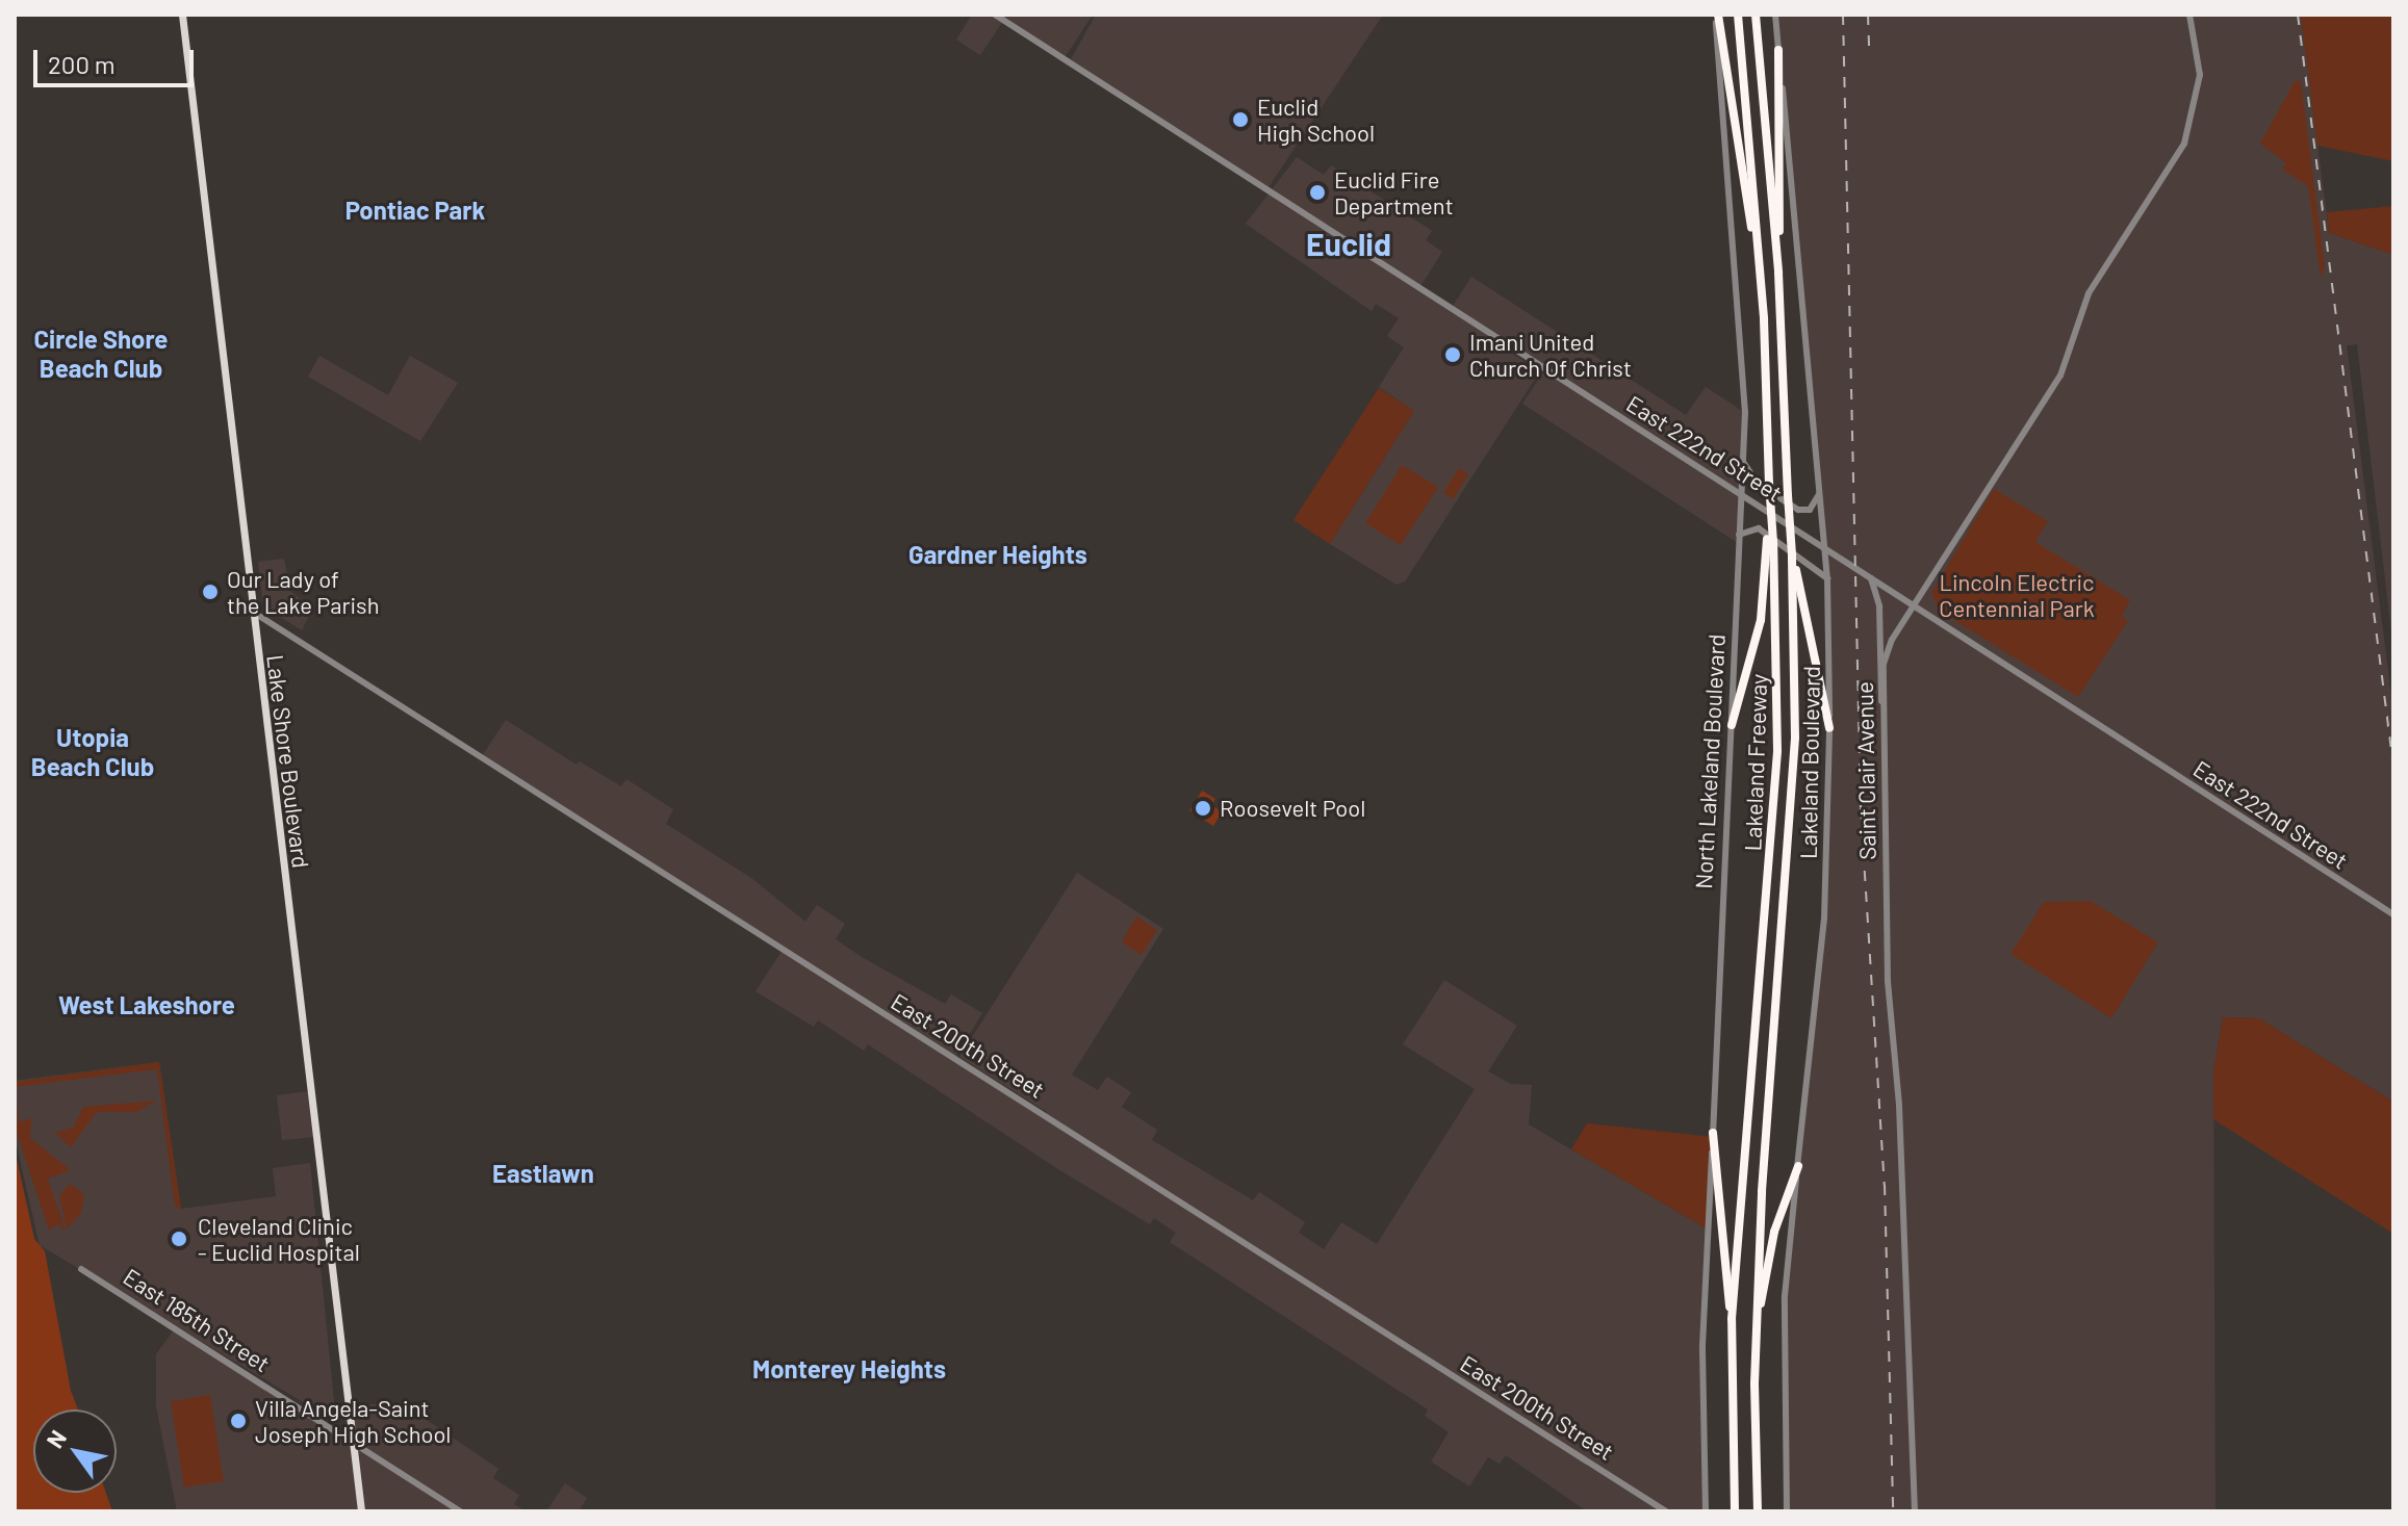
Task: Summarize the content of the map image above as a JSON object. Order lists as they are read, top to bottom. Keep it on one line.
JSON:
{"streets":{"highway":["Lakeland Freeway"],"main road":["Lake Shore Boulevard"],"street":["East 222nd Street","North Lakeland Boulevard","Lakeland Boulevard","Saint Clair Avenue","East 200th Street","East 185th Street"]},"crossings":[["East 222nd Street","North Lakeland Boulevard"],["East 222nd Street","Lakeland Boulevard"],["East 222nd Street","Saint Clair Avenue"],["Lake Shore Boulevard","East 200th Street"],["Lake Shore Boulevard","East 185th Street"]],"districts":["Pontiac Park","Euclid","Circle Shore Beach Club","Gardner Heights","Utopia Beach Club","West Lakeshore","Eastlawn","Monterey Heights"],"parks":["Lincoln Electric Centennial Park"],"places":["Euclid High School","Euclid Fire Department","Imani United Church Of Christ","Our Lady of the Lake Parish","Roosevelt Pool","Cleveland Clinic - Euclid Hospital","Villa Angela-Saint Joseph High School"],"scale_bar":"200 m","north":"top left"}
